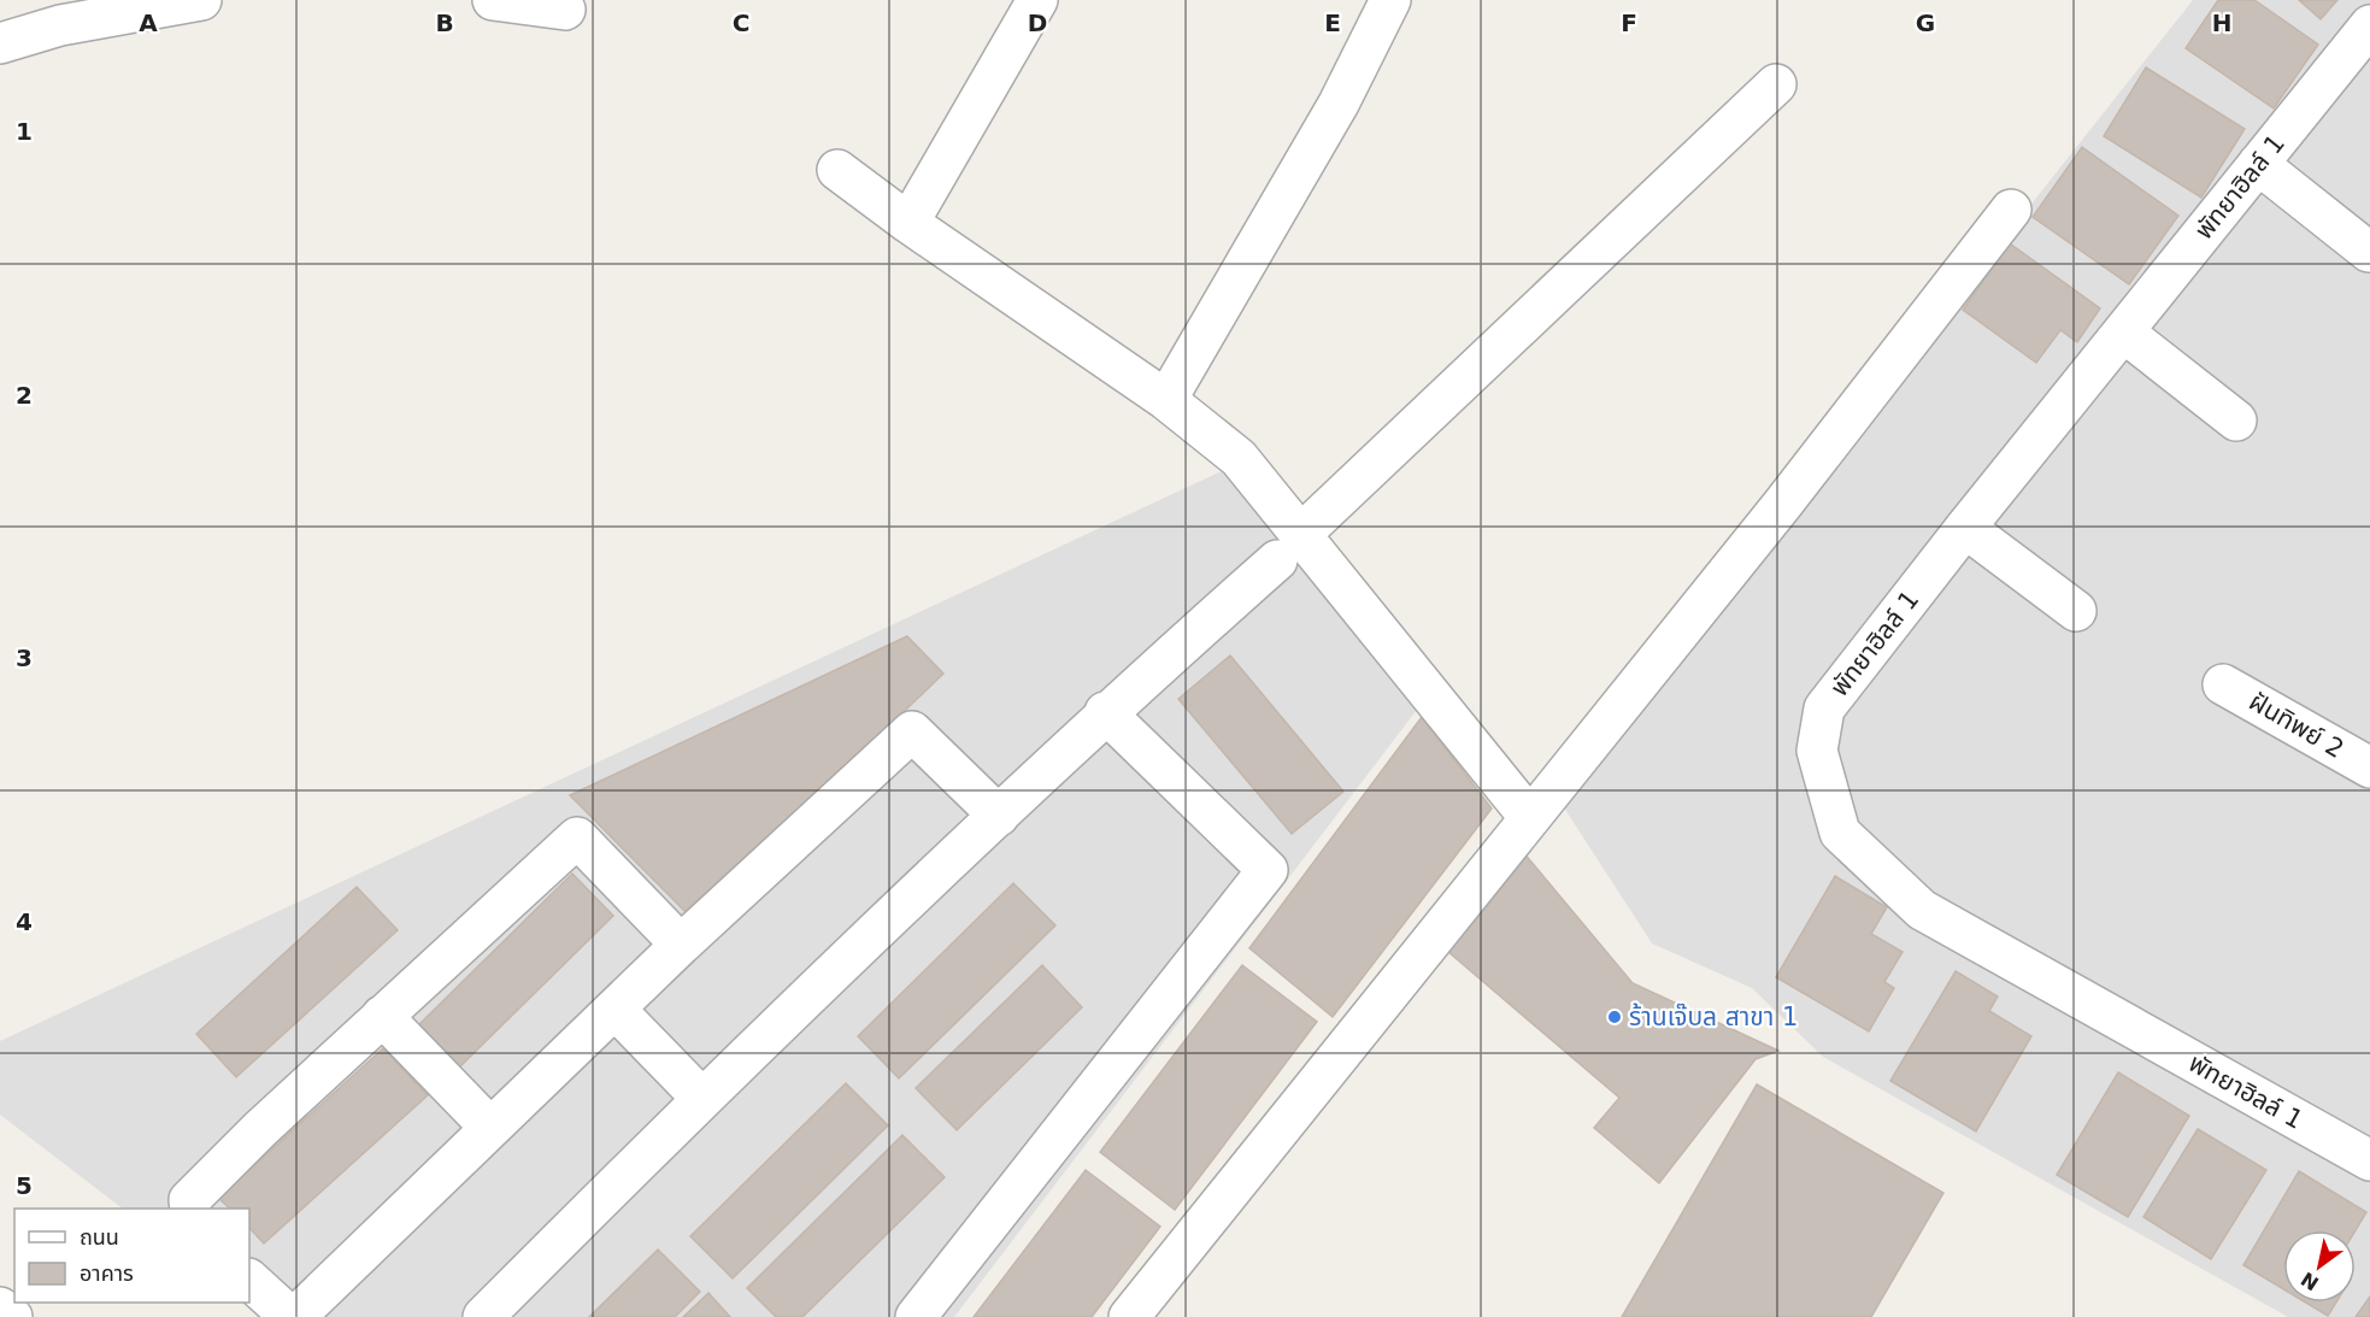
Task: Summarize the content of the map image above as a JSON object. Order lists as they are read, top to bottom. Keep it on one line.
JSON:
{"streets":{"street":["พัทยาฮิลล์ 1","ฝันทิพย์ 2"]},"places":["ร้านเจ๊บล สาขา 1"],"legend":["ถนน","อาคาร"],"north":"bottom left","grid":{"columns":["A","B","C","D","E","F","G","H"],"rows":["1","2","3","4","5"]}}
